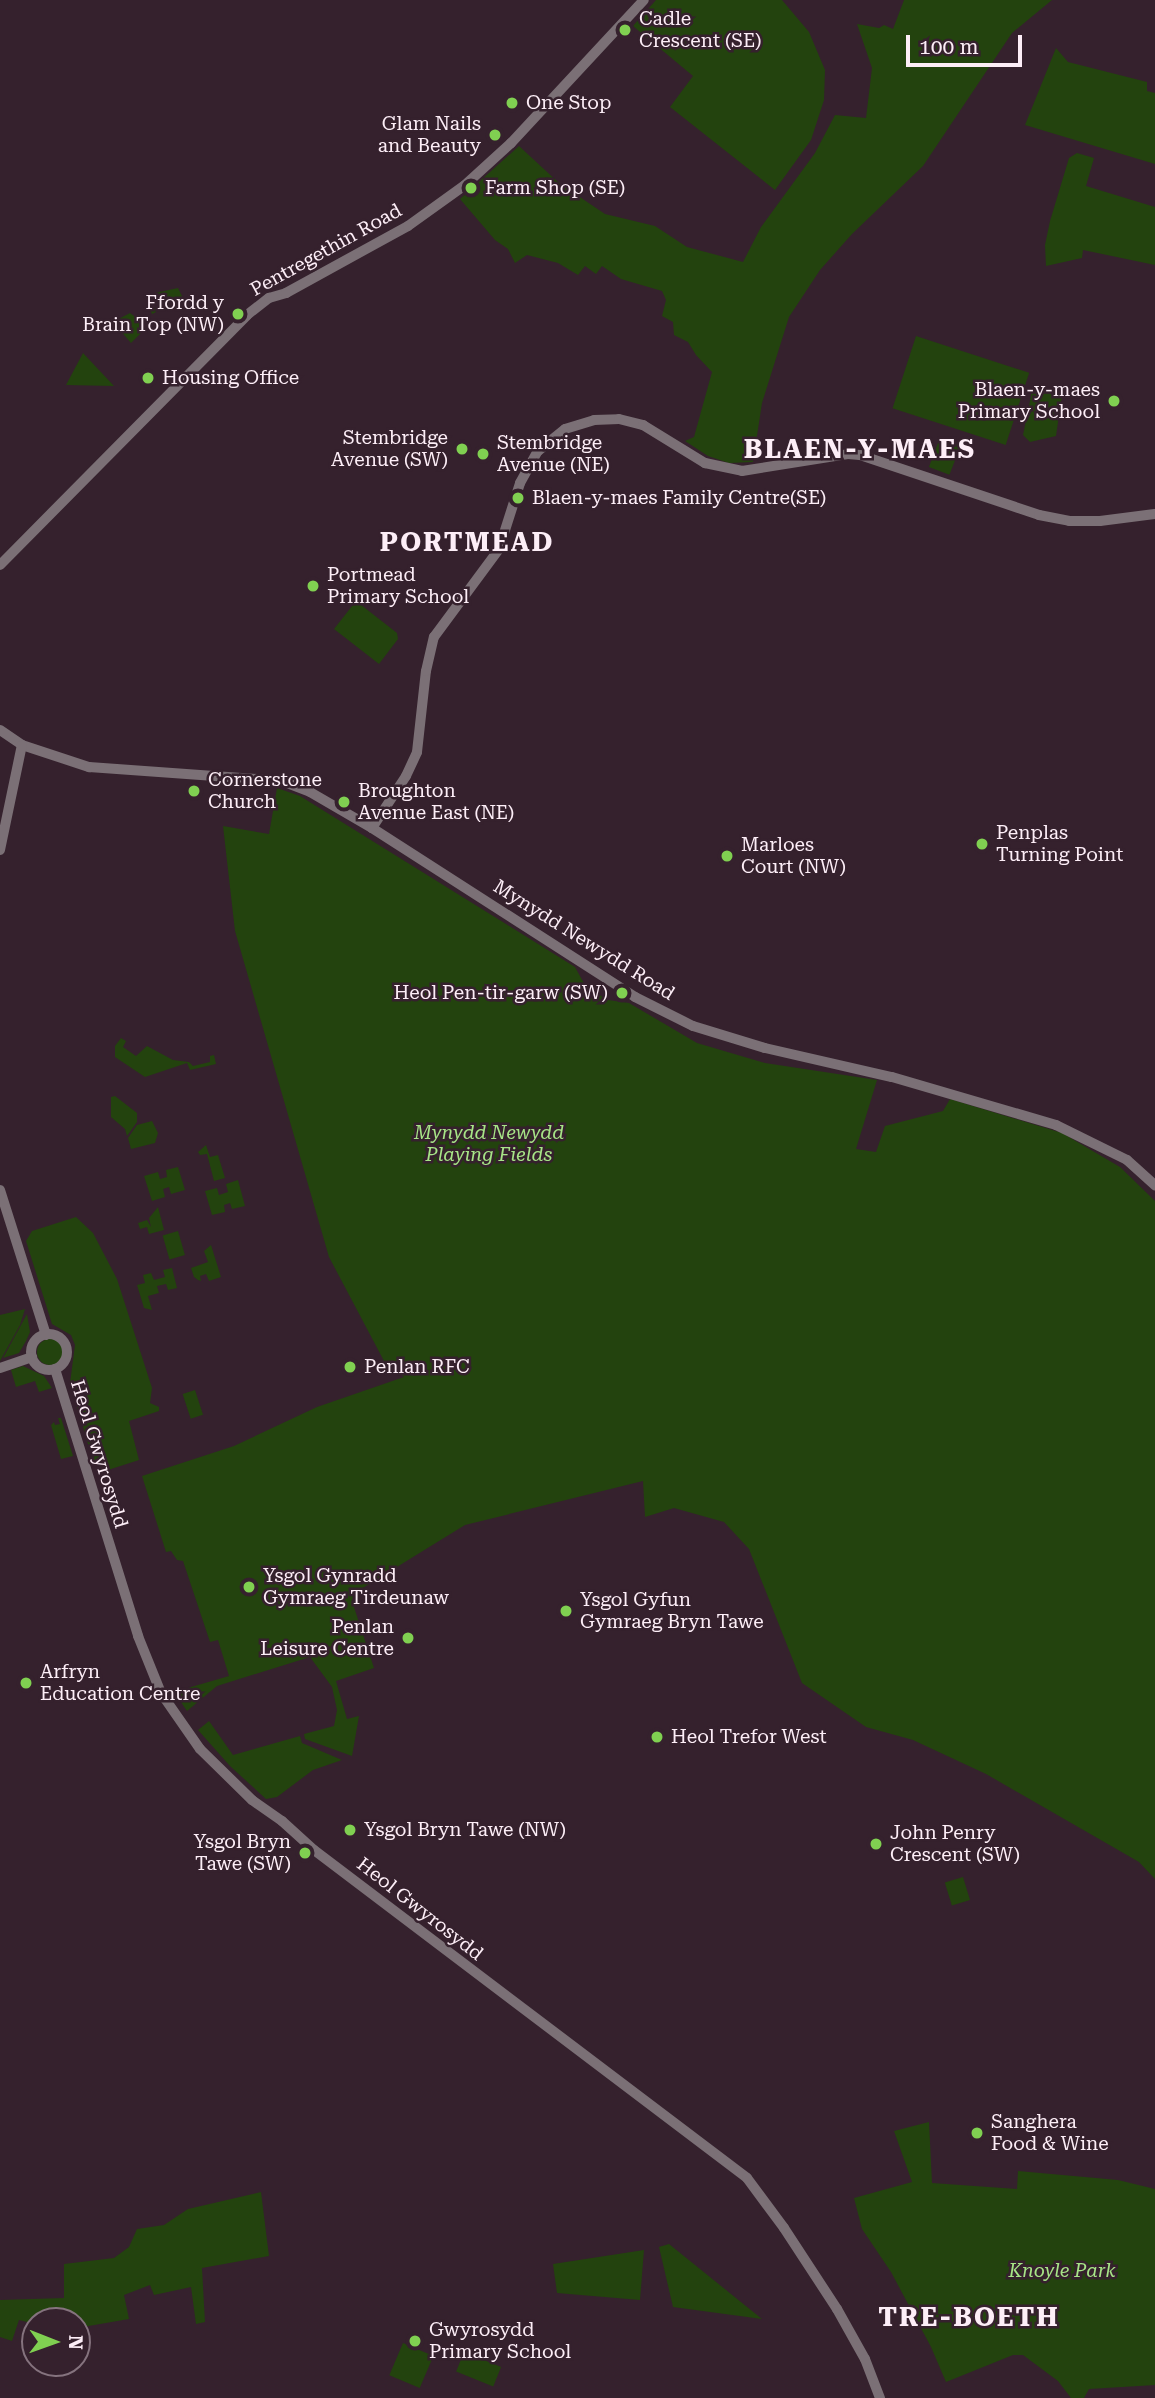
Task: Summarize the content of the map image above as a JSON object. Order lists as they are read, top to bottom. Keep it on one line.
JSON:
{"streets":{"street":["Pentregethin Road","Mynydd Newydd Road","Heol Gwyrosydd"]},"districts":["BLAEN-Y-MAES","PORTMEAD","TRE-BOETH"],"parks":["Mynydd Newydd Playing Fields","Knoyle Park"],"places":["Cadle Crescent (SE)","One Stop","Glam Nails and Beauty","Farm Shop (SE)","Ffordd y Brain Top (NW)","Housing Office","Blaen-y-maes Primary School","Stembridge Avenue (SW)","Stembridge Avenue (NE)","Blaen-y-maes Family Centre(SE)","Portmead Primary School","Cornerstone Church","Broughton Avenue East (NE)","Penplas Turning Point","Marloes Court (NW)","Heol Pen-tir-garw (SW)","Penlan RFC","Ysgol Gynradd Gymraeg Tirdeunaw","Ysgol Gyfun Gymraeg Bryn Tawe","Penlan Leisure Centre","Arfryn Education Centre","Heol Trefor West","Ysgol Bryn Tawe (NW)","John Penry Crescent (SW)","Ysgol Bryn Tawe (SW)","Sanghera Food & Wine","Gwyrosydd Primary School"],"scale_bar":"100 m","north":"right"}
